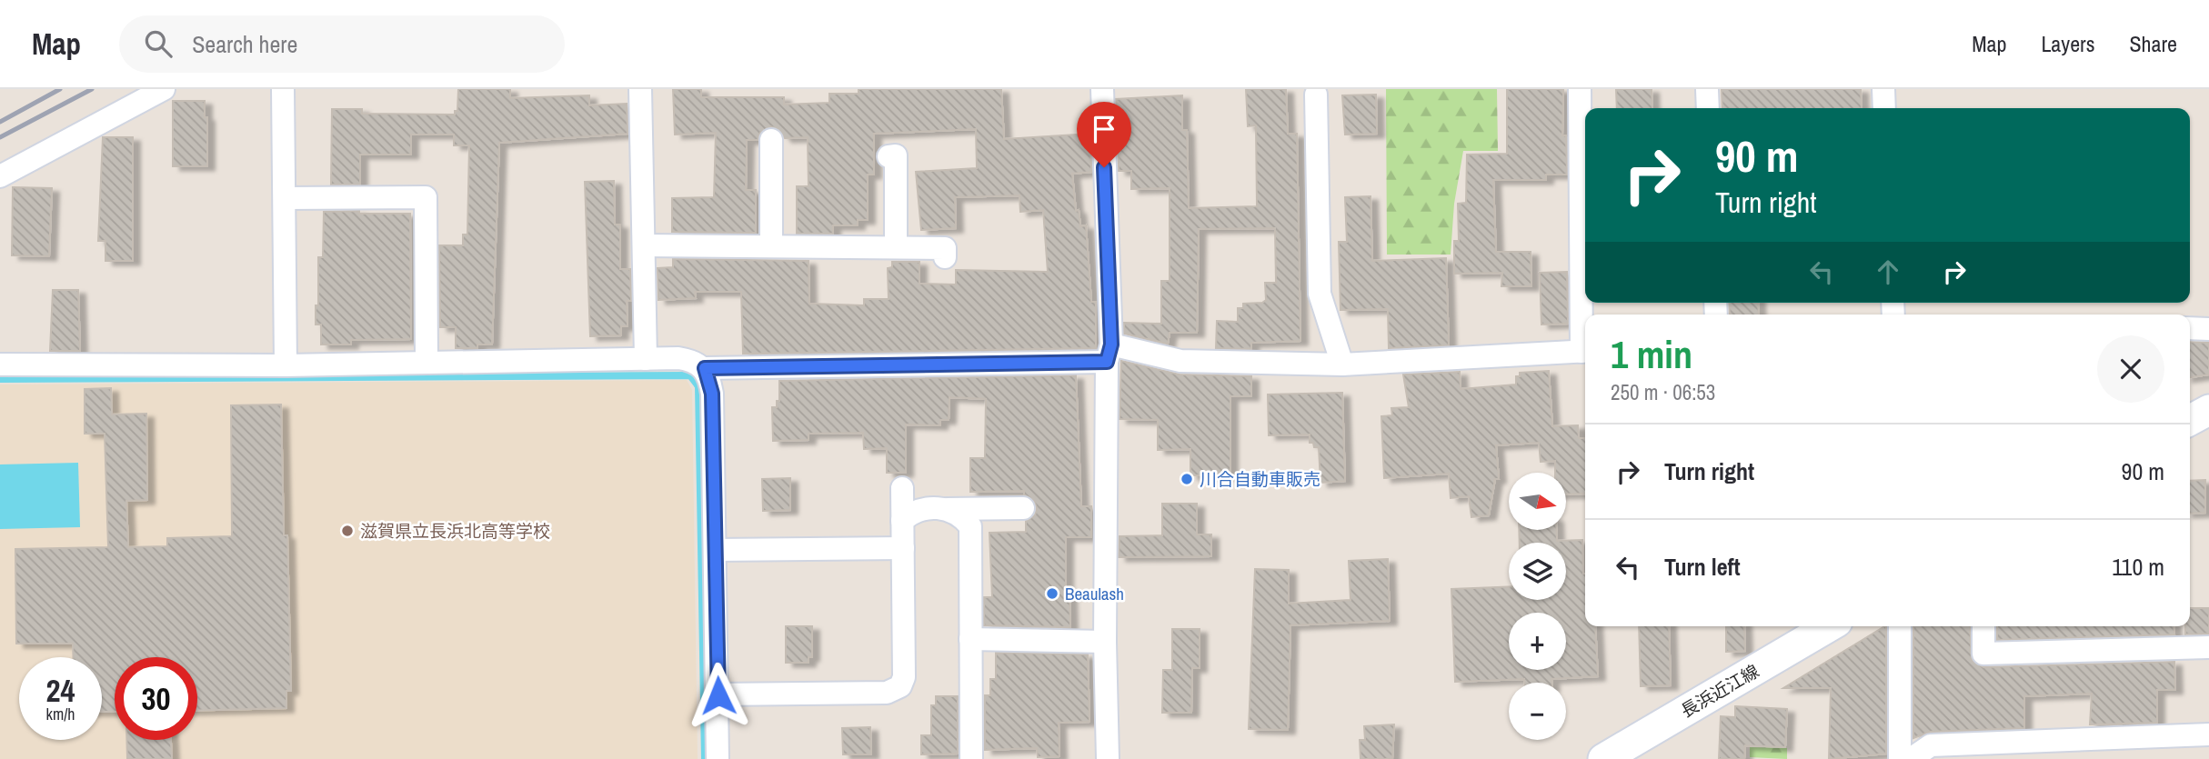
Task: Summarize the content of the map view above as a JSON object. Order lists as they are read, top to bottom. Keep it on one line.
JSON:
{"streets":{"main road":["長浜近江線"]},"places":["川合自動車販売","滋賀県立長浜北高等学校","Beaulash"],"north":"right","page":{"header":"Map","search":"Search here","nav":["Map","Layers","Share"],"turn":["90 m","Turn right"],"heading":["1 min","250 m · 06:53"],"list":[{"name":"Turn right","value":"90 m"},{"name":"Turn left","value":"110 m"}],"map_buttons":["+","−"],"speed":"24 km/h","limit":"30"}}
